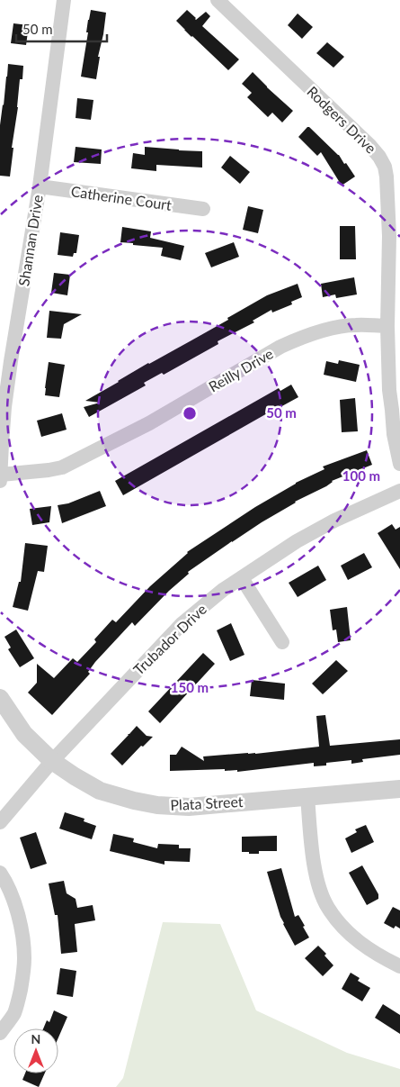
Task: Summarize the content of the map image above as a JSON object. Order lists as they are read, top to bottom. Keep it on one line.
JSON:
{"streets":{"street":["Rodgers Drive","Catherine Court","Shannan Drive","Reilly Drive","Trubador Drive","Plata Street"]},"crossings":[["Rodgers Drive","Reilly Drive"],["Catherine Court","Shannan Drive"],["Shannan Drive","Reilly Drive"],["Trubador Drive","Plata Street"]],"scale_bar":"50 m","north":"top","rings":["50 m","100 m","150 m"]}
